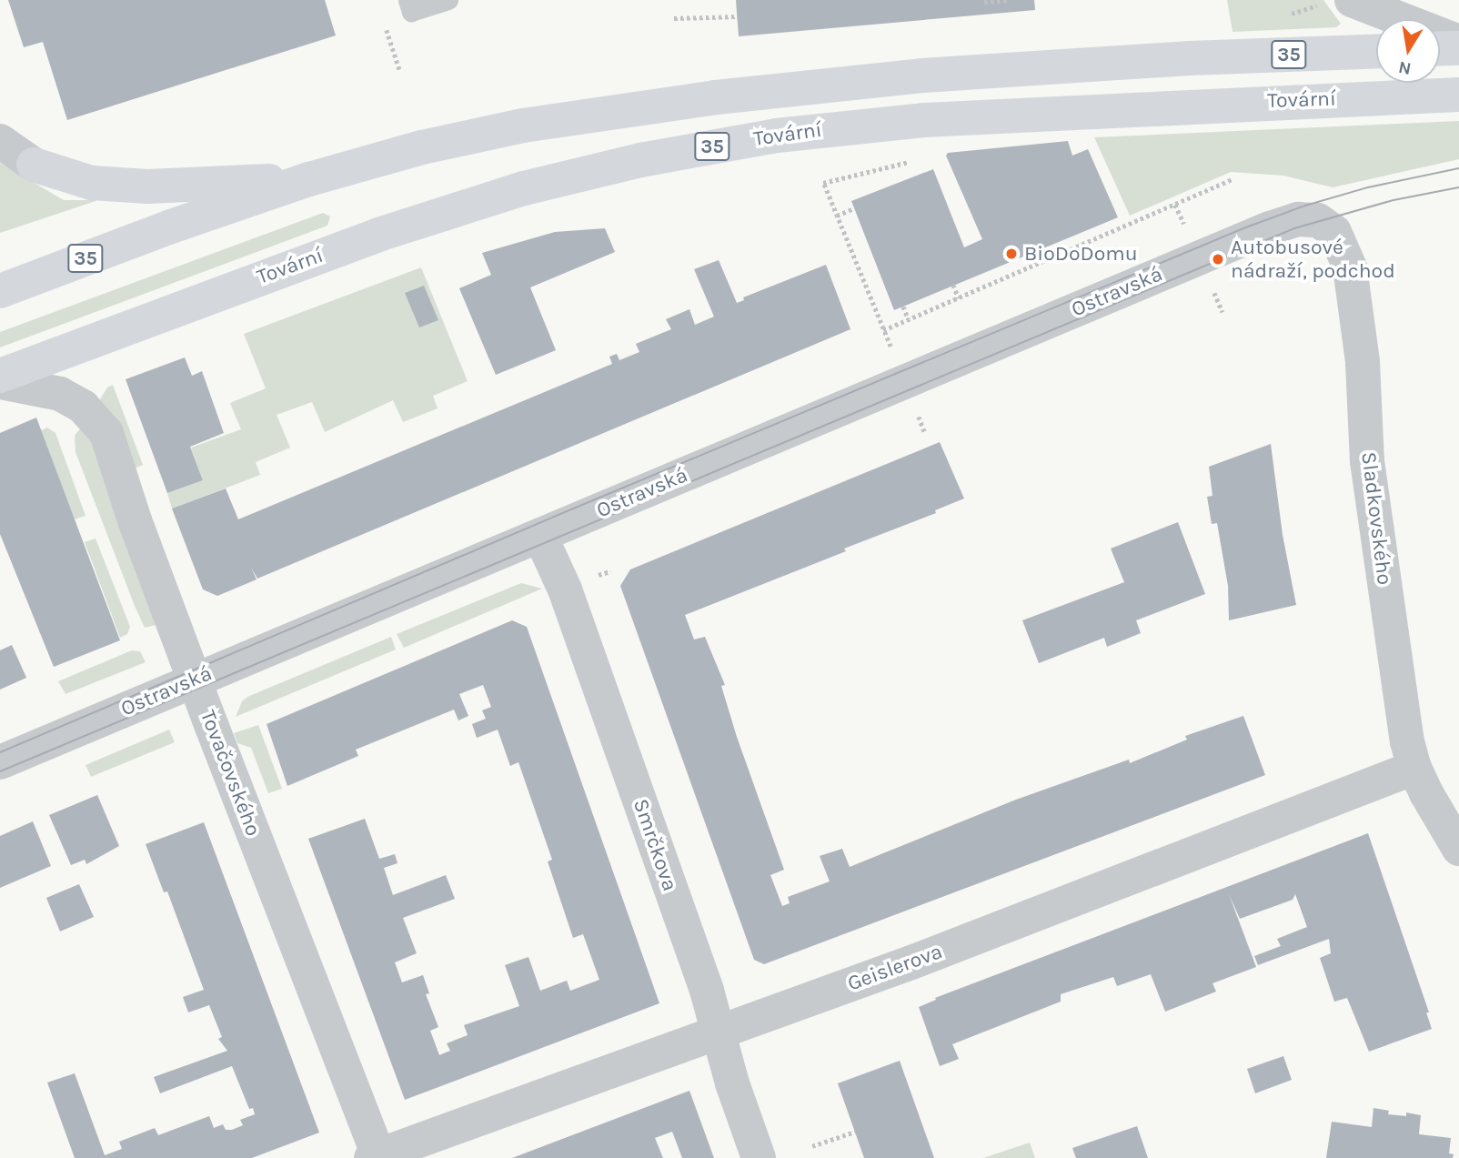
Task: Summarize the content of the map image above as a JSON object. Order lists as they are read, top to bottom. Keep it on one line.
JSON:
{"streets":{"main road":["35","Tovární"],"street":["Ostravská","Sladkovského","Tovačovského","Smrčkova","Geislerova"]},"crossings":[["Ostravská","Sladkovského"],["Ostravská","Tovačovského"],["Ostravská","Smrčkova"],["Sladkovského","Geislerova"],["Tovačovského","Geislerova"],["Smrčkova","Geislerova"]],"places":["BioDoDomu","Autobusové nádraží, podchod"],"north":"bottom"}
